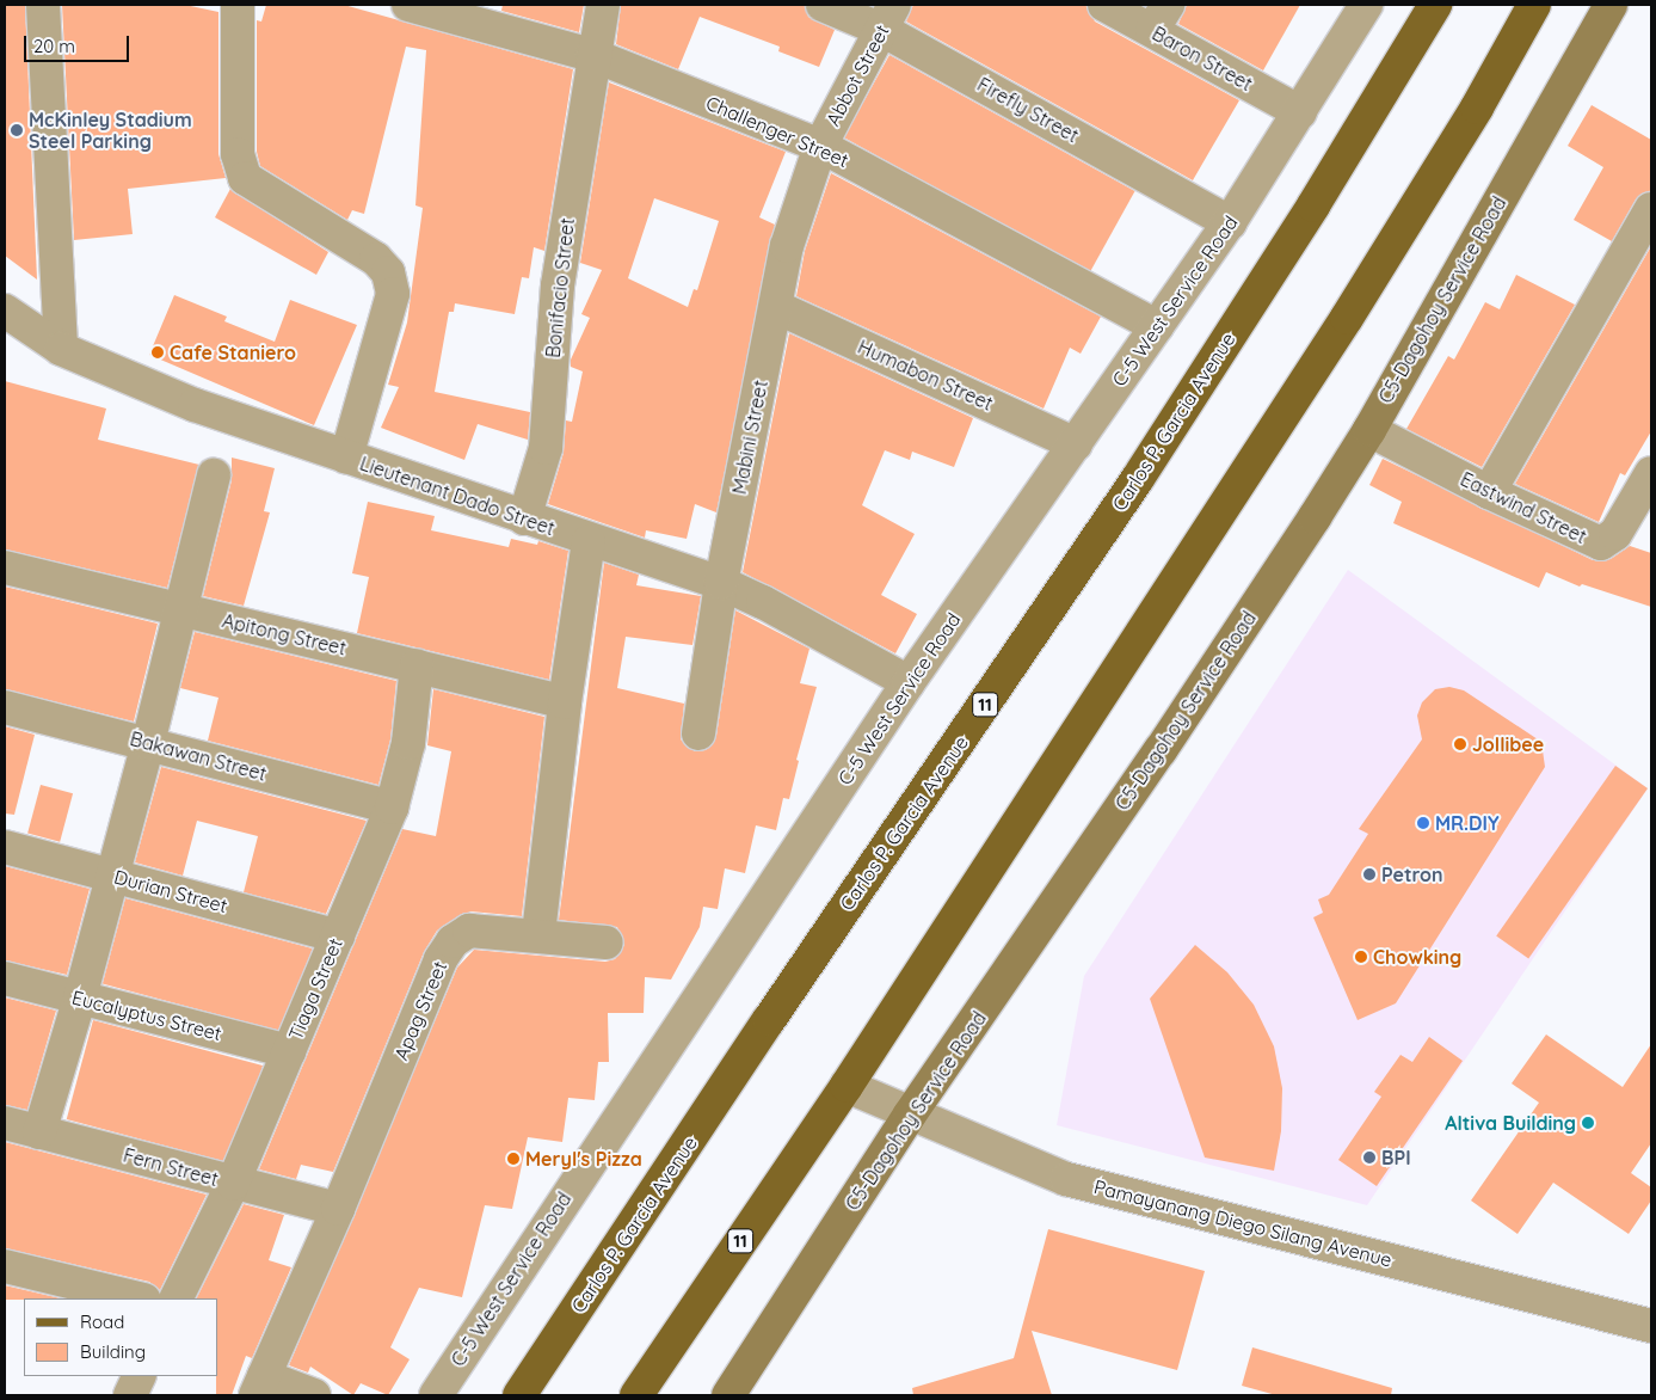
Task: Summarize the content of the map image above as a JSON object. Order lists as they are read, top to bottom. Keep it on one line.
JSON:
{"streets":{"main road":["C5-Dagohoy Service Road","Carlos P. Garcia Avenue","11"],"street":["Baron Street","Abbot Street","Firefly Street","Challenger Street","Bonifacio Street","C-5 West Service Road","Humabon Street","Mabini Street","Lieutenant Dado Street","Eastwind Street","Apitong Street","Bakawan Street","Durian Street","Tiaga Street","Apag Street","Eucalyptus Street","Fern Street","Pamayanang Diego Silang Avenue"]},"crossings":[["Baron Street","C-5 West Service Road"],["Abbot Street","Firefly Street"],["Abbot Street","Challenger Street"],["Abbot Street","Mabini Street"],["Firefly Street","C-5 West Service Road"],["Challenger Street","Bonifacio Street"],["Challenger Street","C-5 West Service Road"],["Challenger Street","Mabini Street"],["Bonifacio Street","Lieutenant Dado Street"],["C5-Dagohoy Service Road","Eastwind Street"],["C5-Dagohoy Service Road","Pamayanang Diego Silang Avenue"],["C-5 West Service Road","Humabon Street"],["C-5 West Service Road","Lieutenant Dado Street"],["Humabon Street","Mabini Street"],["Mabini Street","Lieutenant Dado Street"],["Apitong Street","Tiaga Street"],["11","Pamayanang Diego Silang Avenue"],["Bakawan Street","Tiaga Street"],["Durian Street","Tiaga Street"],["Tiaga Street","Eucalyptus Street"],["Tiaga Street","Fern Street"],["Apag Street","Fern Street"]],"places":["McKinley Stadium Steel Parking","Cafe Staniero","Jollibee","MR.DIY","Petron","Chowking","Altiva Building","BPI","Meryl's Pizza"],"legend":["Road","Building"],"scale_bar":"20 m"}
